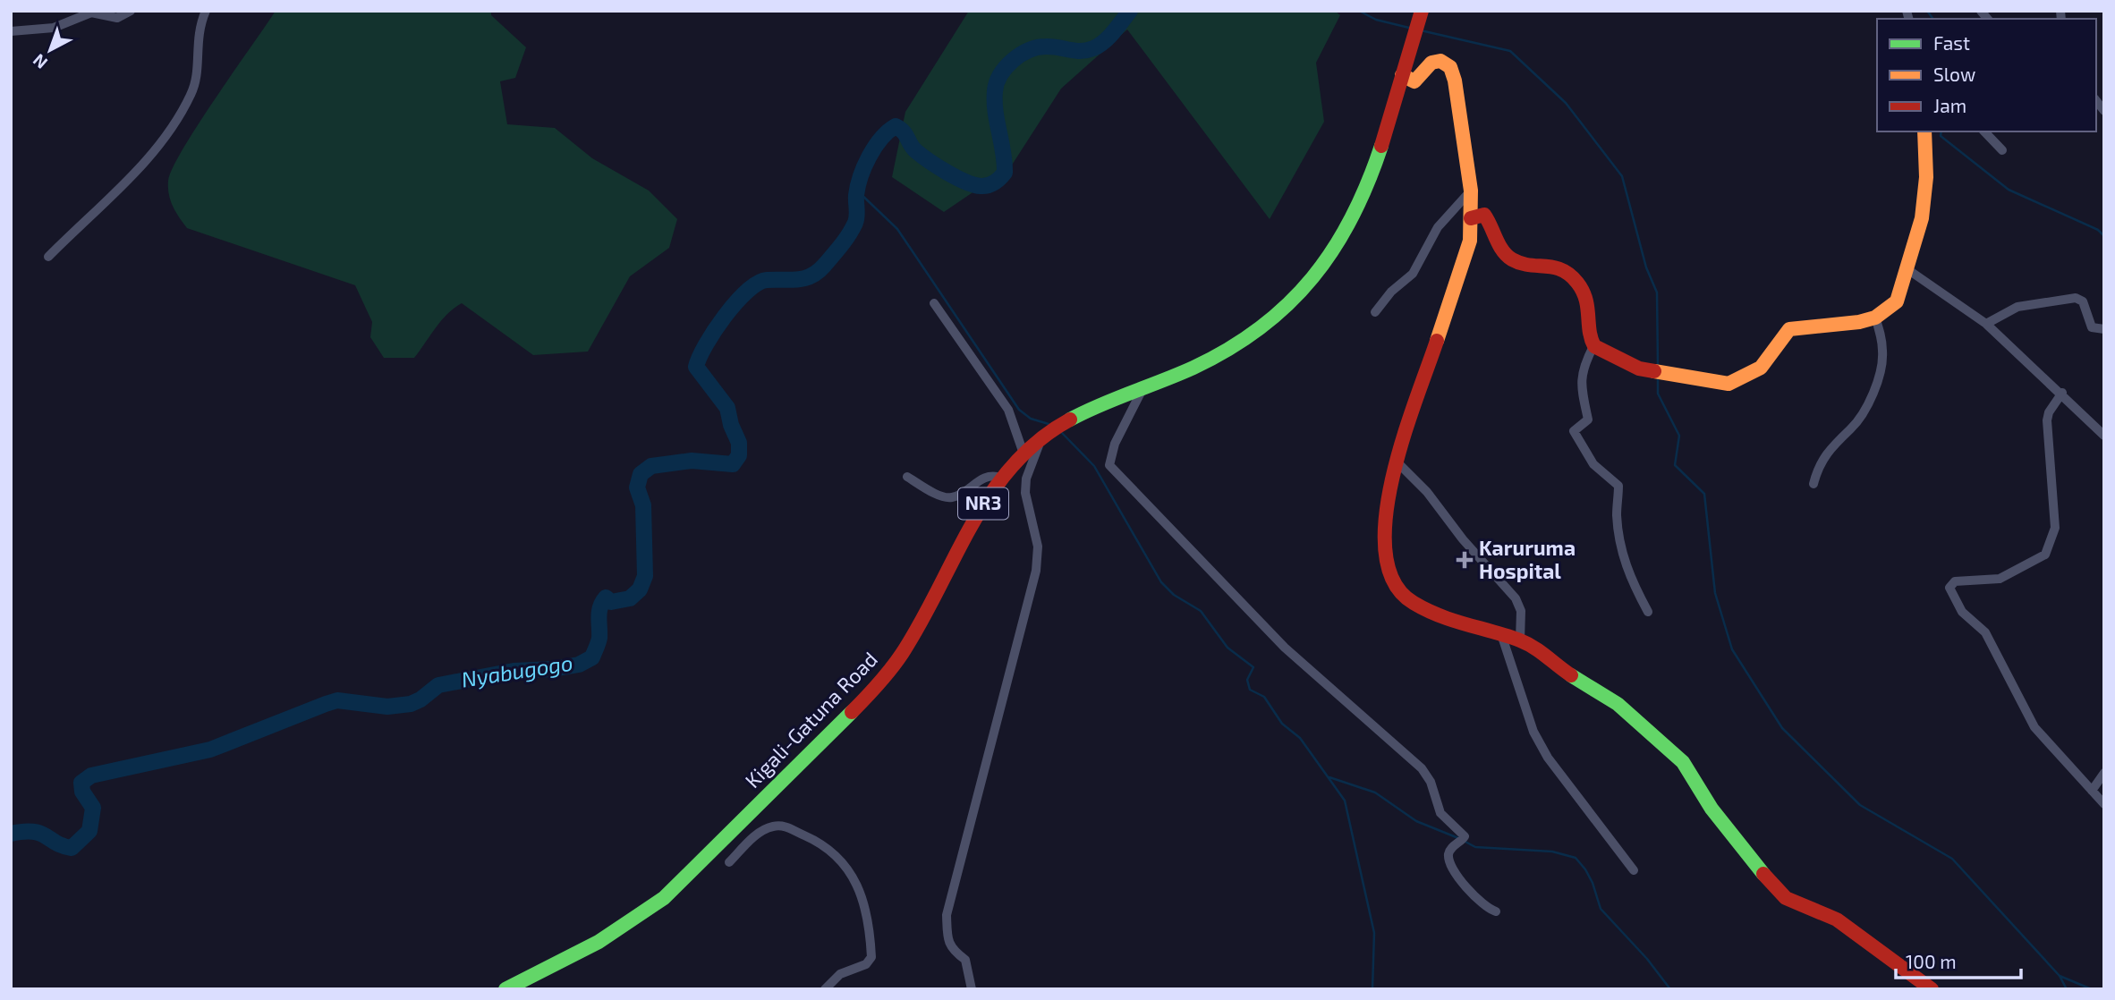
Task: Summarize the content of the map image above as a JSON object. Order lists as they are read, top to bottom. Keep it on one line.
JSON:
{"streets":{"main road":["NR3","Kigali-Gatuna Road"]},"water":["Nyabugogo"],"places":{"health":["Karuruma Hospital"]},"legend":["Fast","Slow","Jam"],"scale_bar":"100 m","north":"bottom left"}
